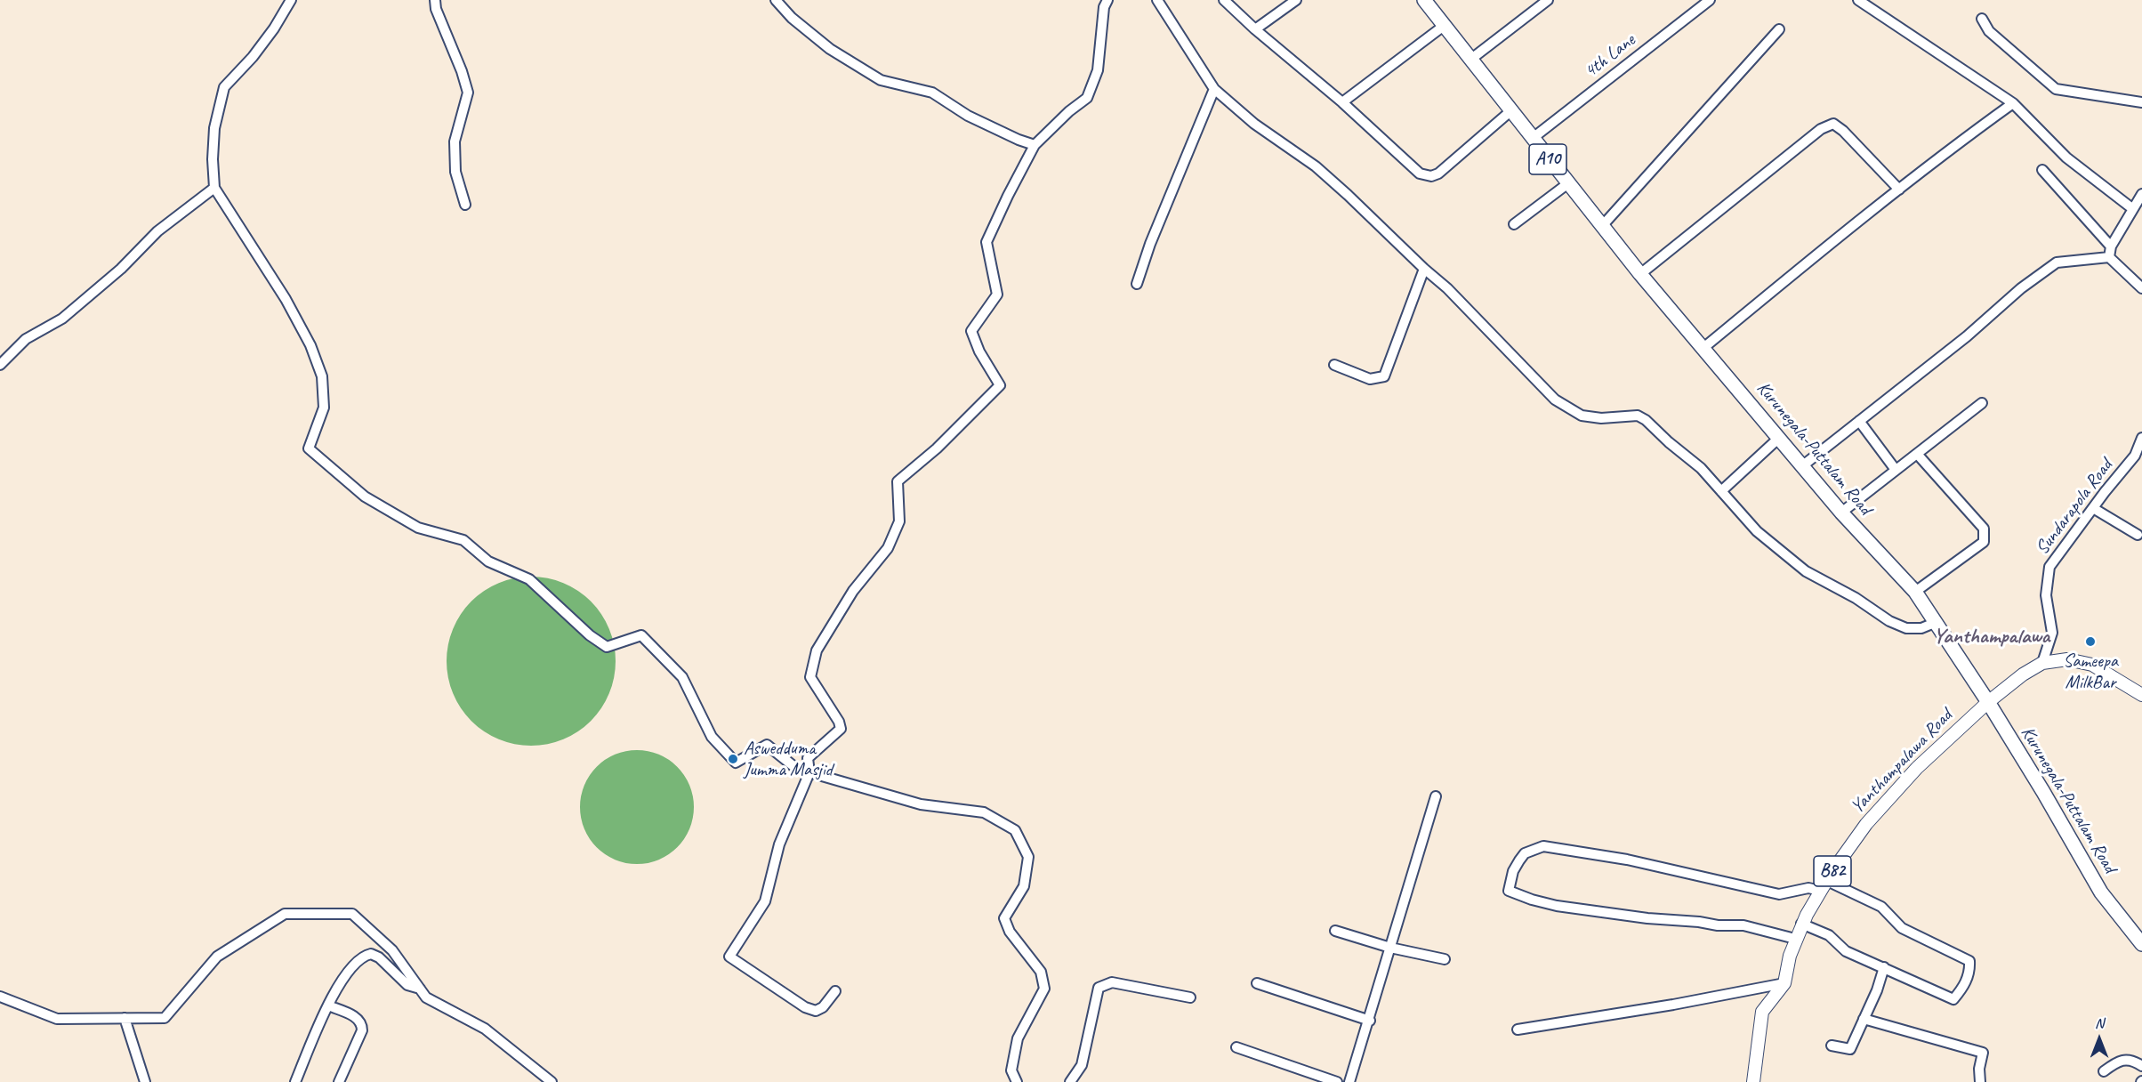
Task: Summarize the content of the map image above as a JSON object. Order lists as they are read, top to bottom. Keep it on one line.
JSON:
{"streets":{"highway":["A10","Kurunegala-Puttalam Road"],"main road":["Yanthampalawa Road","B82"],"street":["4th Lane","Sundarapola Road"]},"crossings":[["4th Lane","Kurunegala-Puttalam Road"],["Kurunegala-Puttalam Road","Yanthampalawa Road"],["Sundarapola Road","Yanthampalawa Road"]],"districts":["Yanthampalawa"],"places":["Sameepa MilkBar","Aswedduma Jumma Masjid"],"north":"top"}
